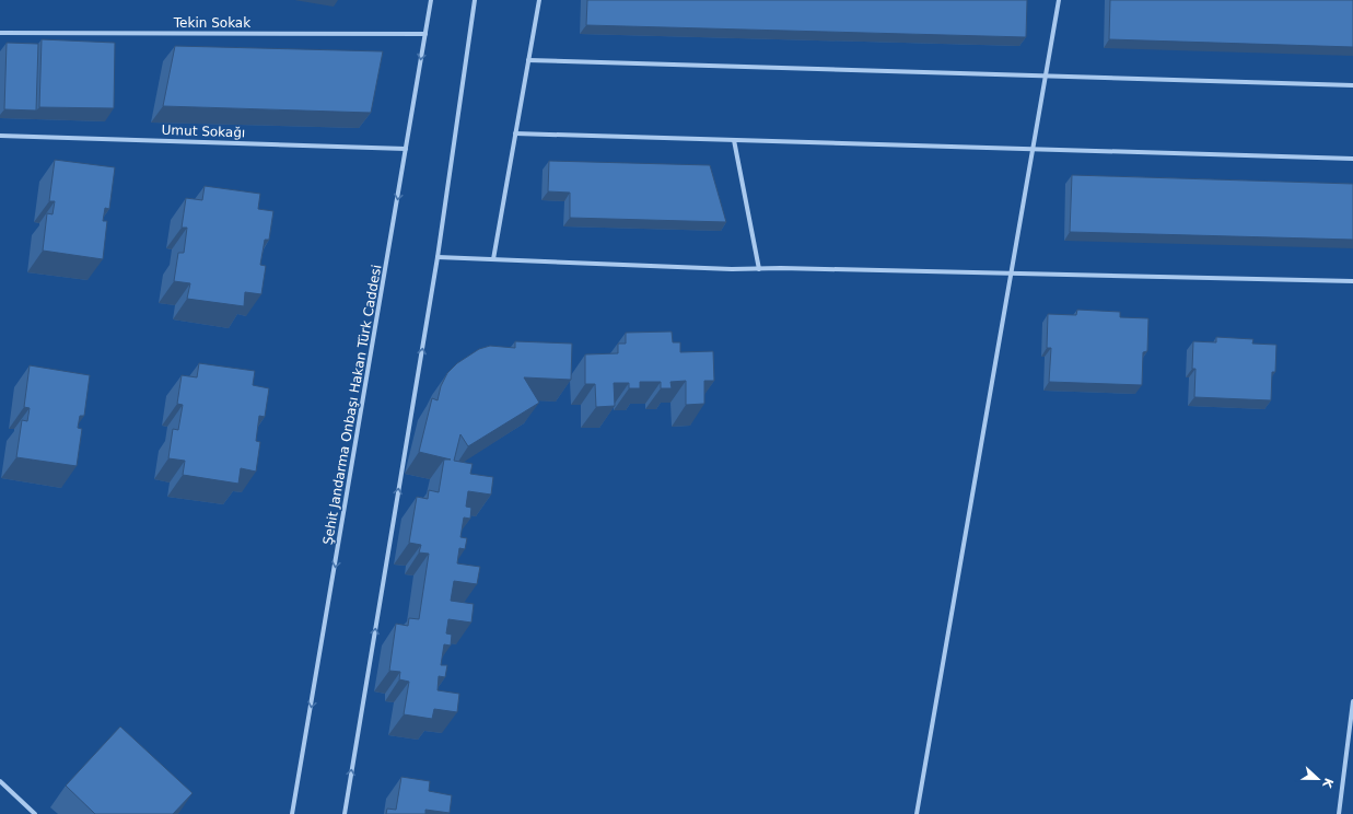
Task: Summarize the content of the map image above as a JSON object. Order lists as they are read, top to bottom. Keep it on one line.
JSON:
{"streets":{"street":["Tekin Sokak","Umut Sokağı","Şehit Jandarma Onbaşı Hakan Türk Caddesi"]},"crossings":[["Tekin Sokak","Şehit Jandarma Onbaşı Hakan Türk Caddesi"],["Umut Sokağı","Şehit Jandarma Onbaşı Hakan Türk Caddesi"]],"one_way":["Şehit Jandarma Onbaşı Hakan Türk Caddesi"],"north":"right"}
